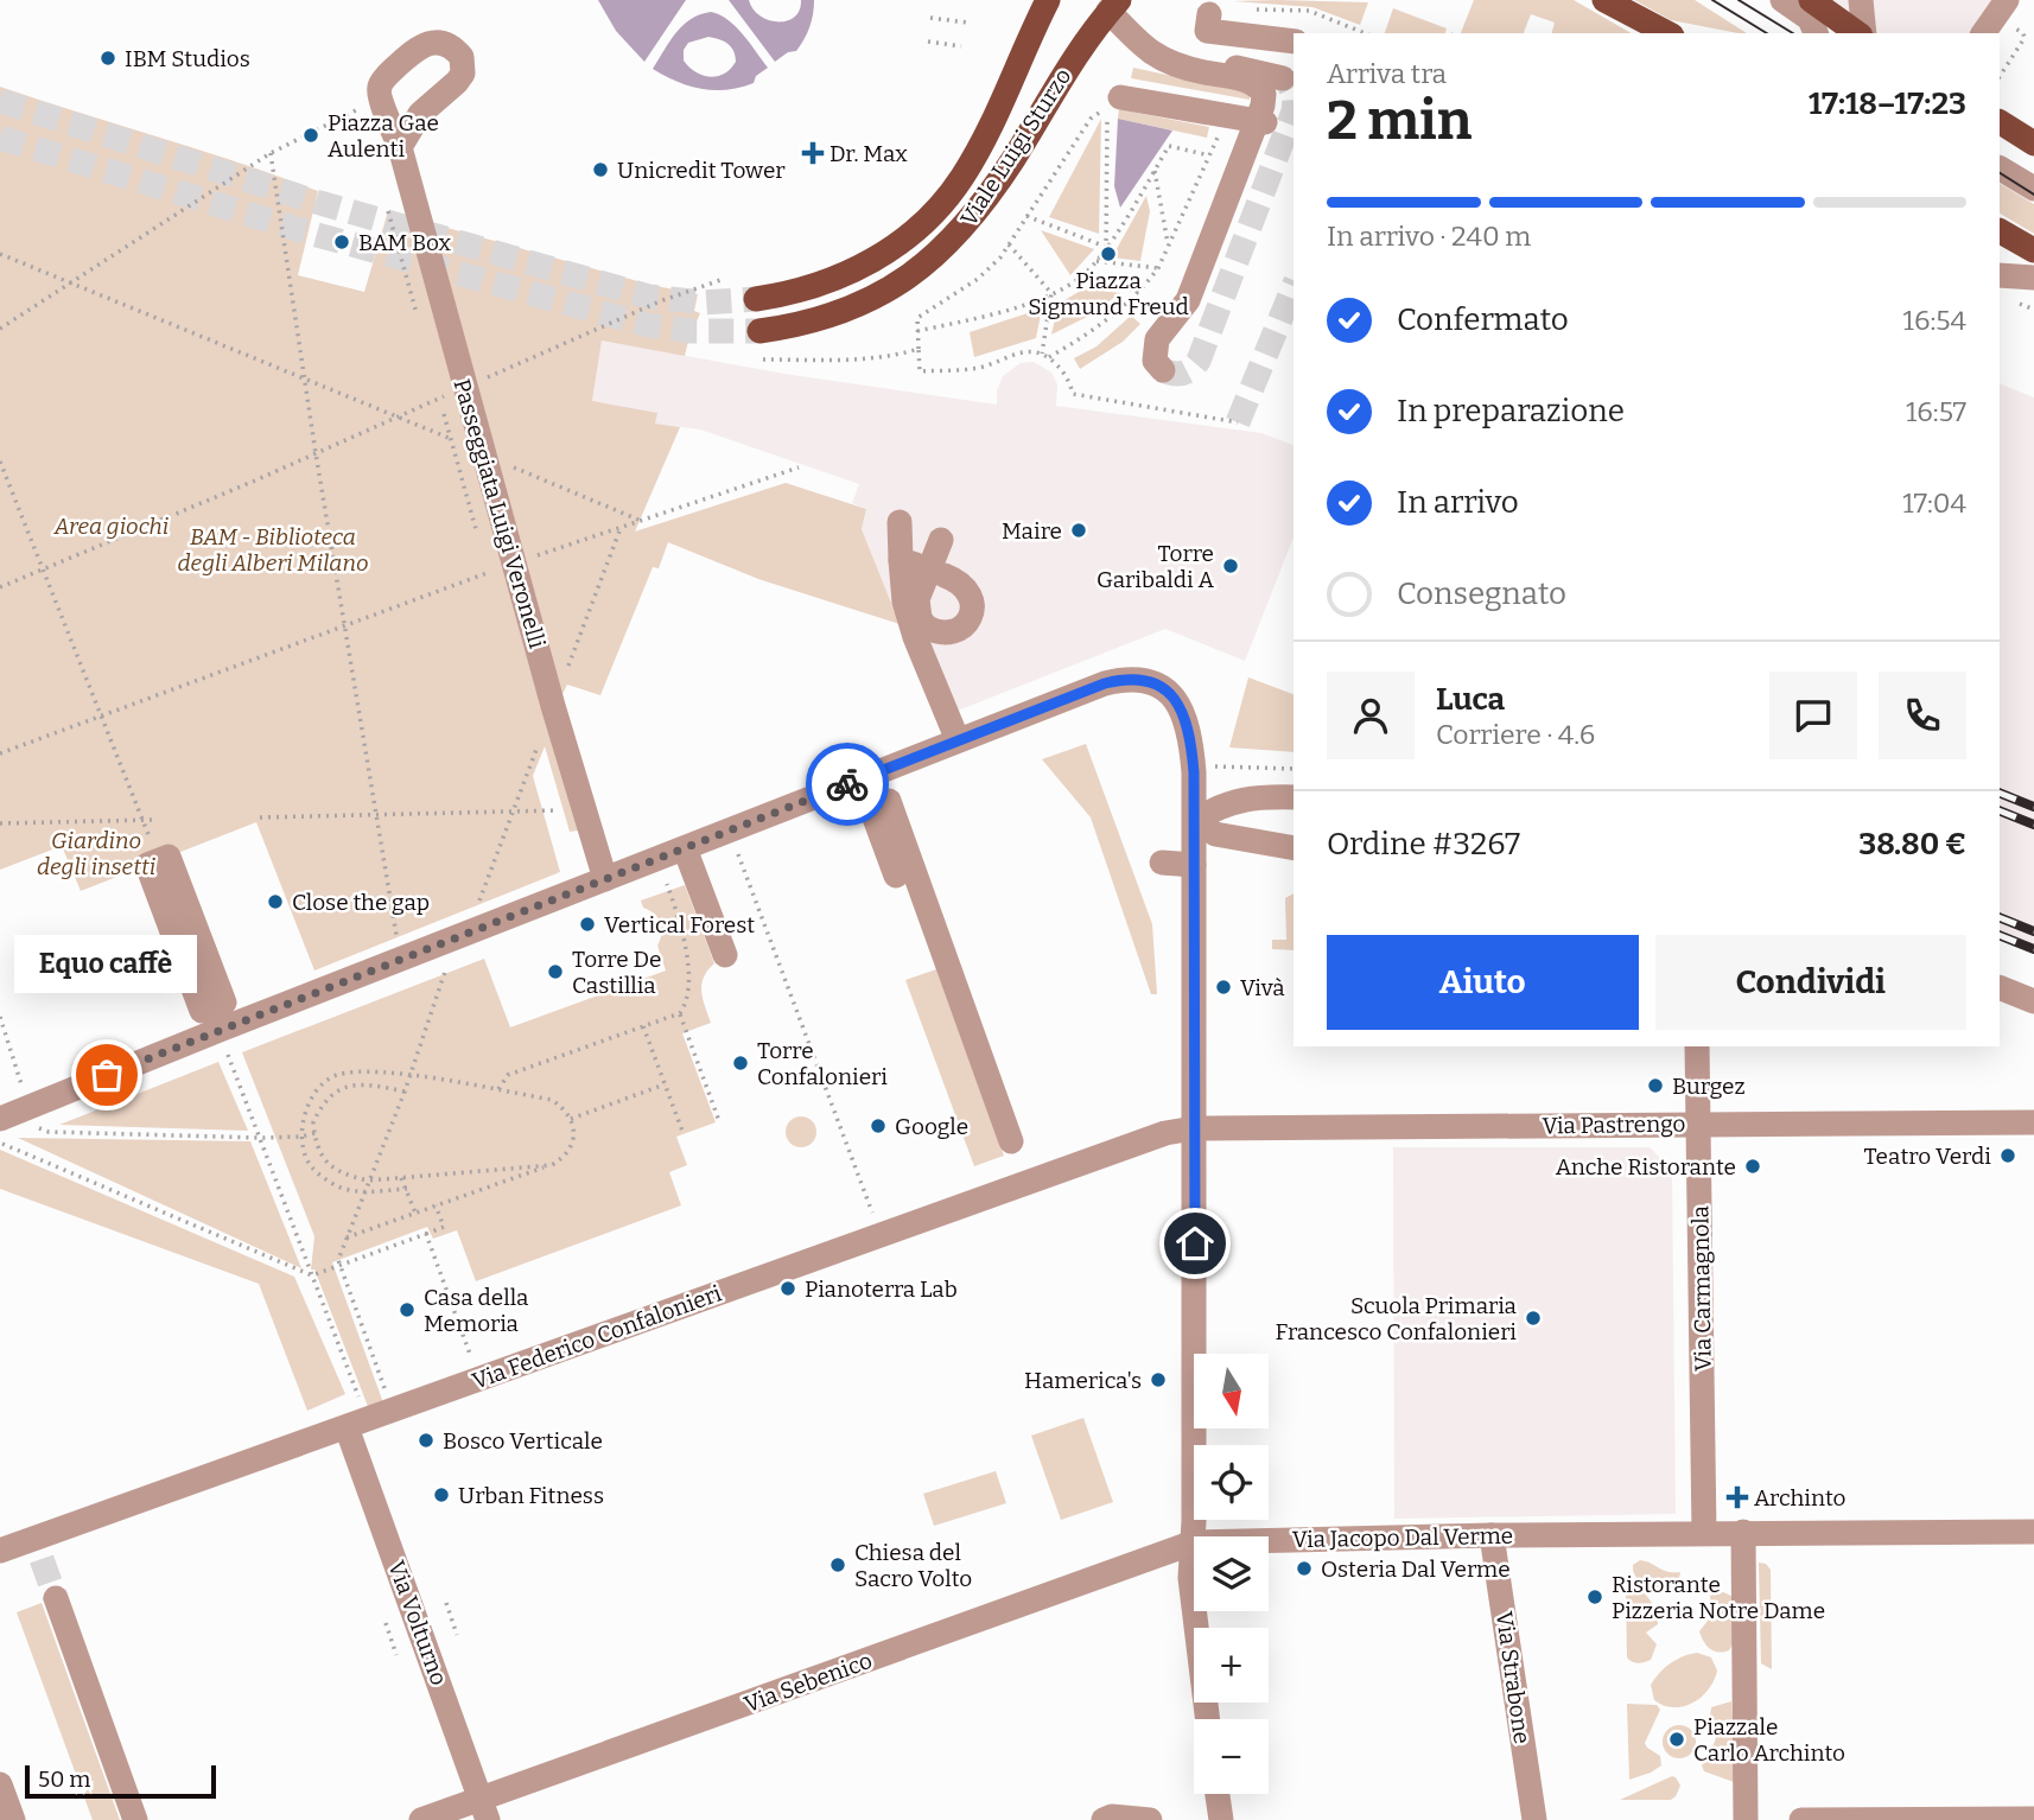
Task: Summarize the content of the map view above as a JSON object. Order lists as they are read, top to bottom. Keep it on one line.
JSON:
{"streets":{"main road":["Viale Luigi Sturzo"],"street":["Passeggiata Luigi Veronelli","Via Pastrengo","Via Carmagnola","Via Federico Confalonieri","Via Jacopo Dal Verme","Via Volturno","Via Strabone","Via Sebenico"]},"crossings":[["Via Pastrengo","Via Carmagnola"],["Via Pastrengo","Via Federico Confalonieri"],["Via Carmagnola","Via Jacopo Dal Verme"],["Via Federico Confalonieri","Via Volturno"],["Via Jacopo Dal Verme","Via Strabone"],["Via Volturno","Via Sebenico"]],"parks":["Area giochi","BAM - Biblioteca degli Alberi Milano","Giardino degli insetti"],"places":{"other":["IBM Studios","Piazza Gae Aulenti","Unicredit Tower","BAM Box","Piazza Sigmund Freud","Maire","Torre Garibaldi A","Close the gap","Vertical Forest","Torre De Castillia","Vivà","Torre Confalonieri","Equo caffè","Burgez","Google","Teatro Verdi","Anche Ristorante","Pianoterra Lab","Casa della Memoria","Scuola Primaria Francesco Confalonieri","Hamerica's","Bosco Verticale","Urban Fitness","Chiesa del Sacro Volto","Osteria Dal Verme","Ristorante Pizzeria Notre Dame","Piazzale Carlo Archinto"],"health":["Dr. Max","Archinto"]},"scale_bar":"50 m","north":"bottom","page":{"heading":["2 min","Arriva tra","17:18–17:23"],"panel":["Luca","Corriere · 4.6","Ordine #3267","38.80 €"],"bar":"In arrivo · 240 m","list":[["Confermato","16:54"],["In preparazione","16:57"],["In arrivo","17:04"],"Consegnato"],"buttons":["Aiuto","Condividi"],"bubble":"Equo caffè","map_buttons":["+","−"],"scale":"50 m"}}
